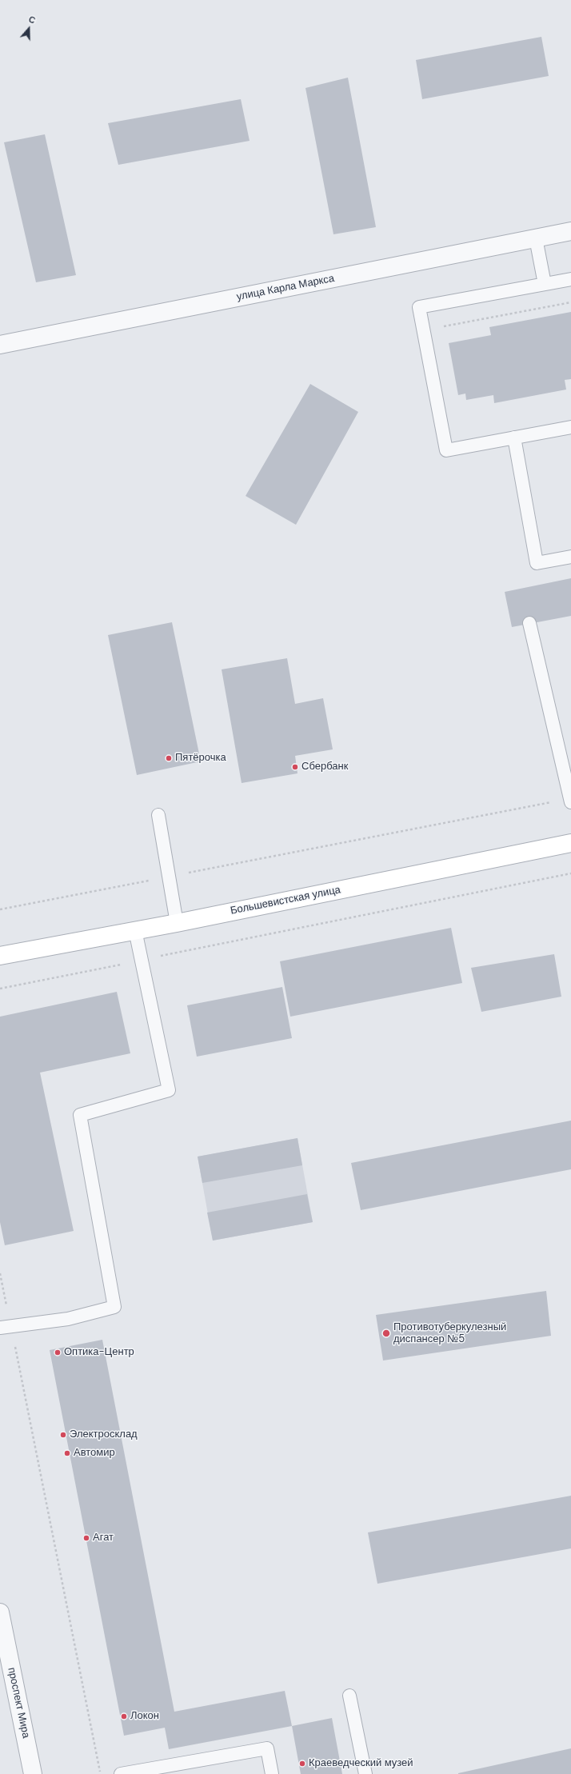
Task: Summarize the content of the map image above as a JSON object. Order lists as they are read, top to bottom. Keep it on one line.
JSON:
{"streets":{"street":["улица Карла Маркса","Большевистская улица","проспект Мира"]},"places":["Пятёрочка","Сбербанк","Противотуберкулезный диспансер №5","Оптика-Центр","Электросклад","Автомир","Агат","Локон","Краеведческий музей"],"north":"top"}
